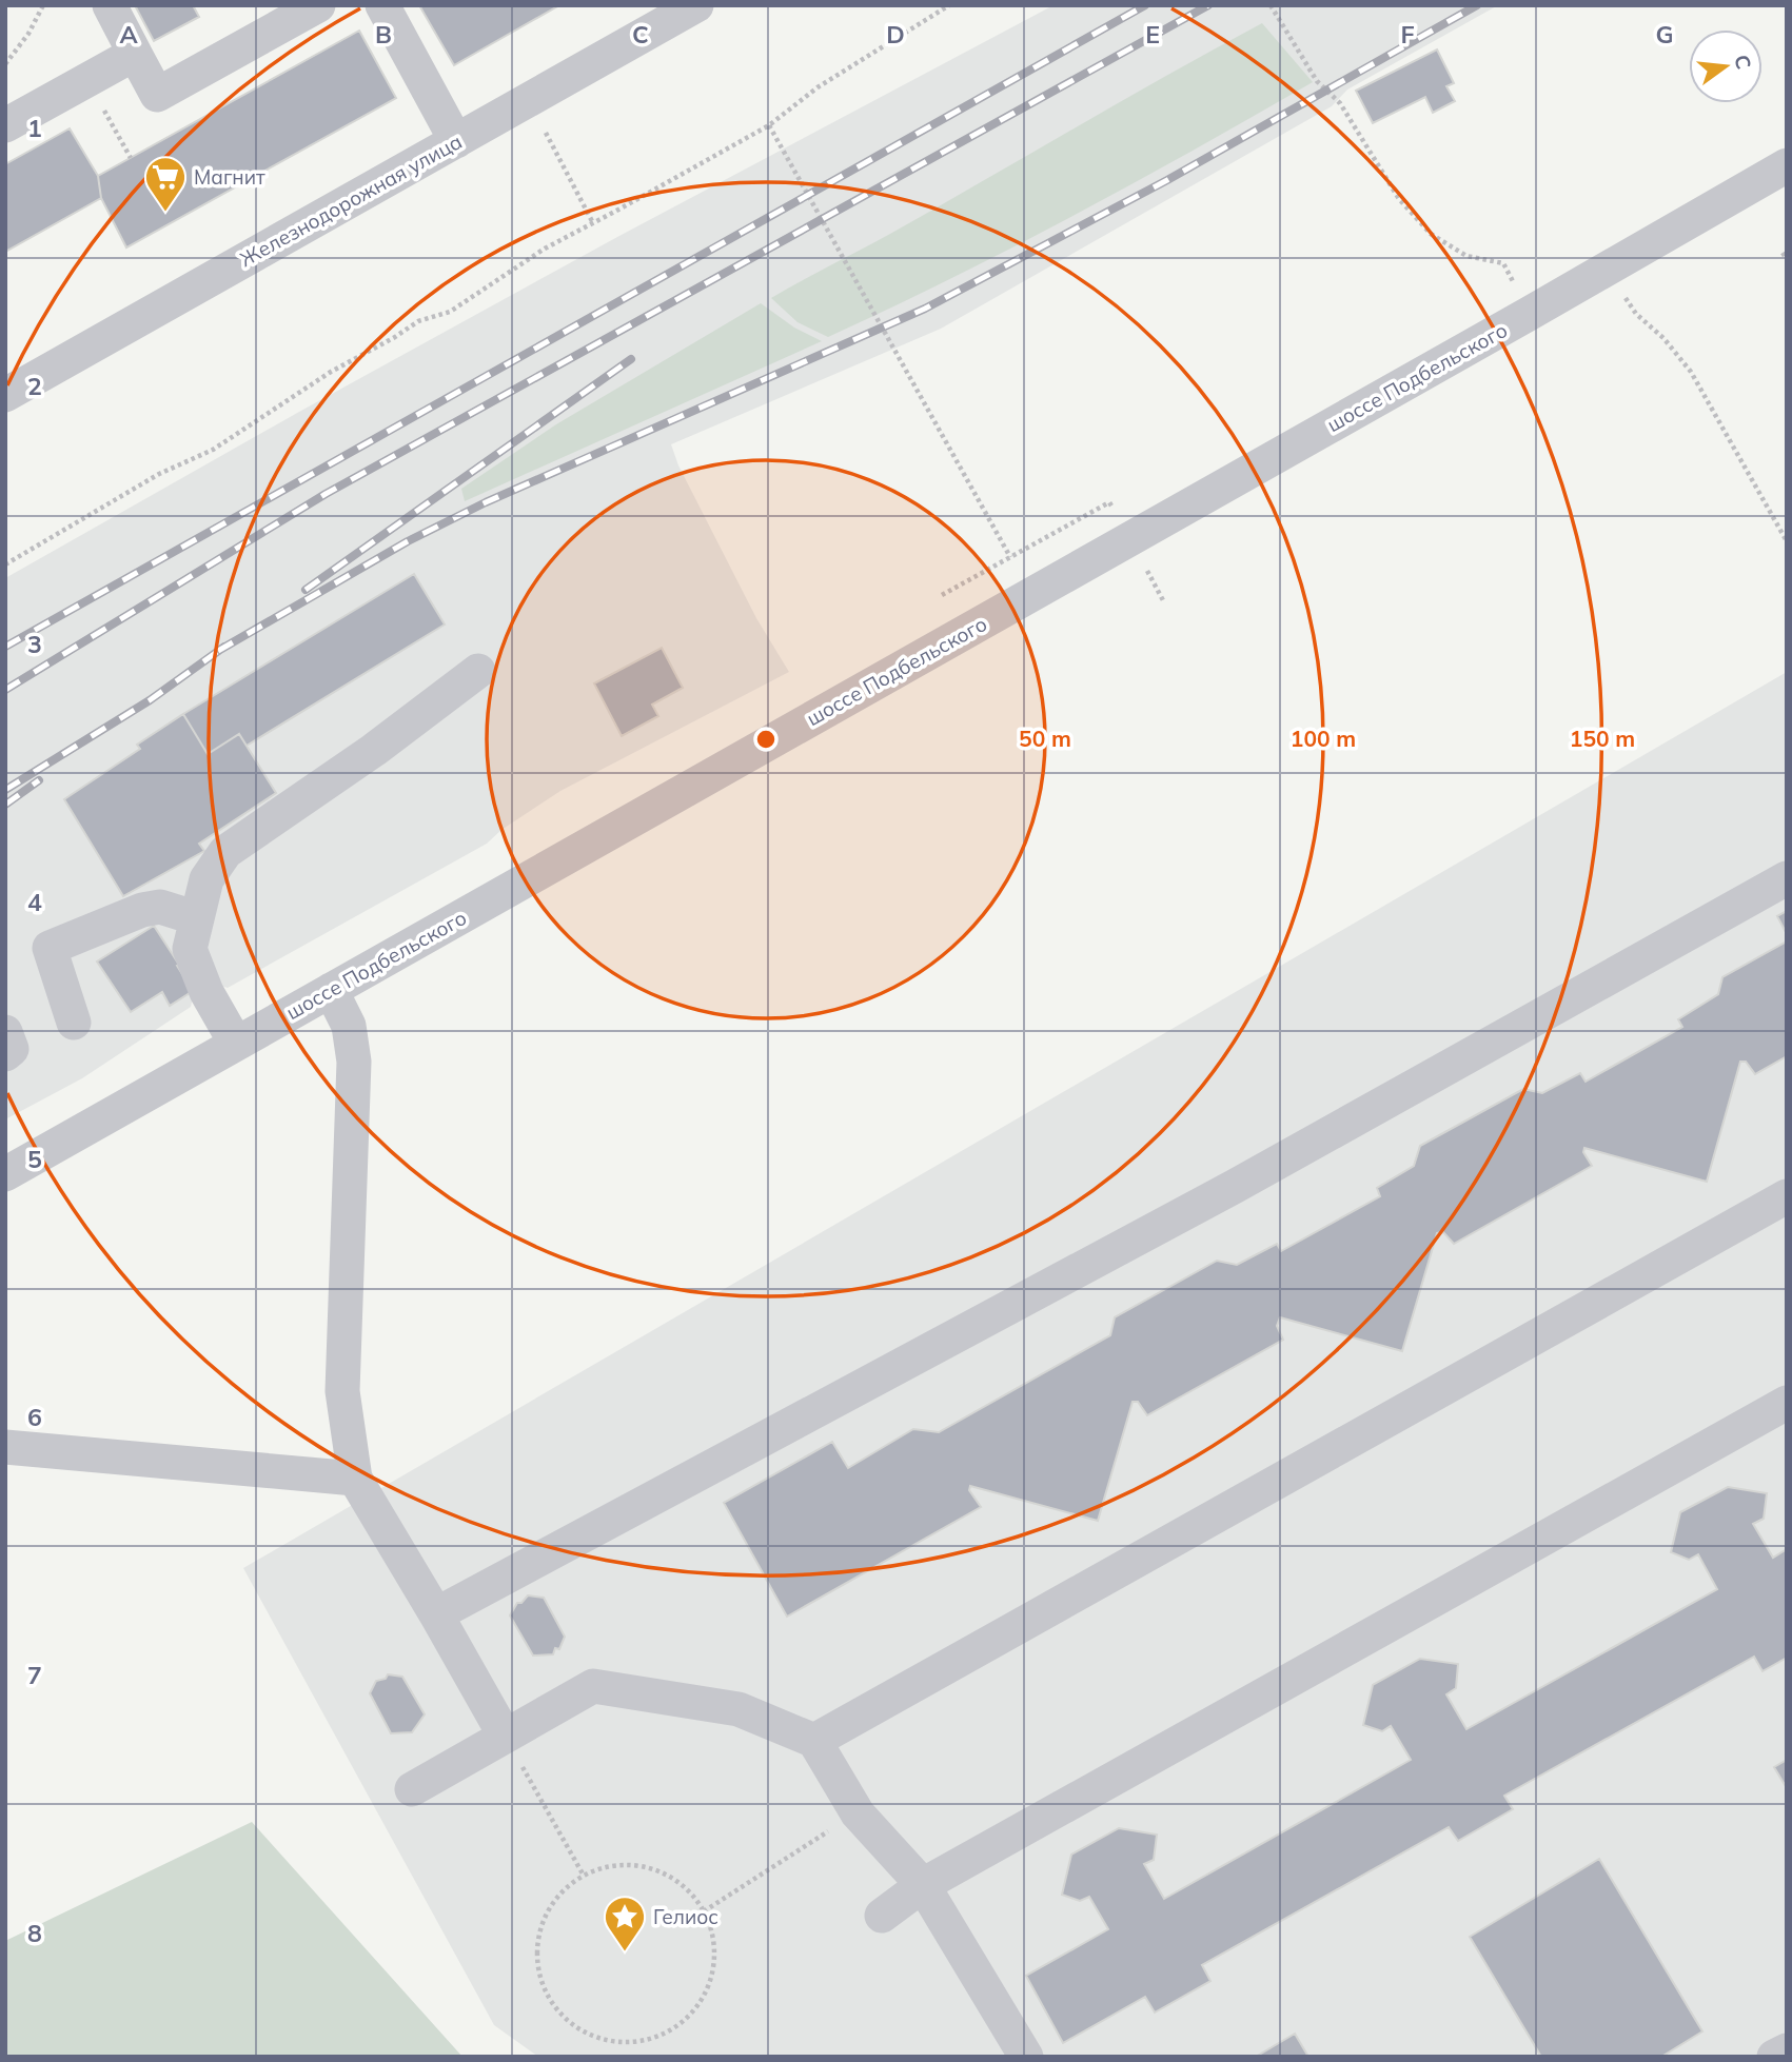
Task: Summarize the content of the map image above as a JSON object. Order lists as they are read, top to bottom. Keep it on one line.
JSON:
{"streets":{"street":["Железнодорожная улица","шоссе Подбельского"]},"places":{"supermarket":["Магнит"],"place":["Гелиос"]},"north":"right","grid":{"columns":["A","B","C","D","E","F","G"],"rows":["1","2","3","4","5","6","7","8"]},"rings":["50 m","100 m","150 m"]}
